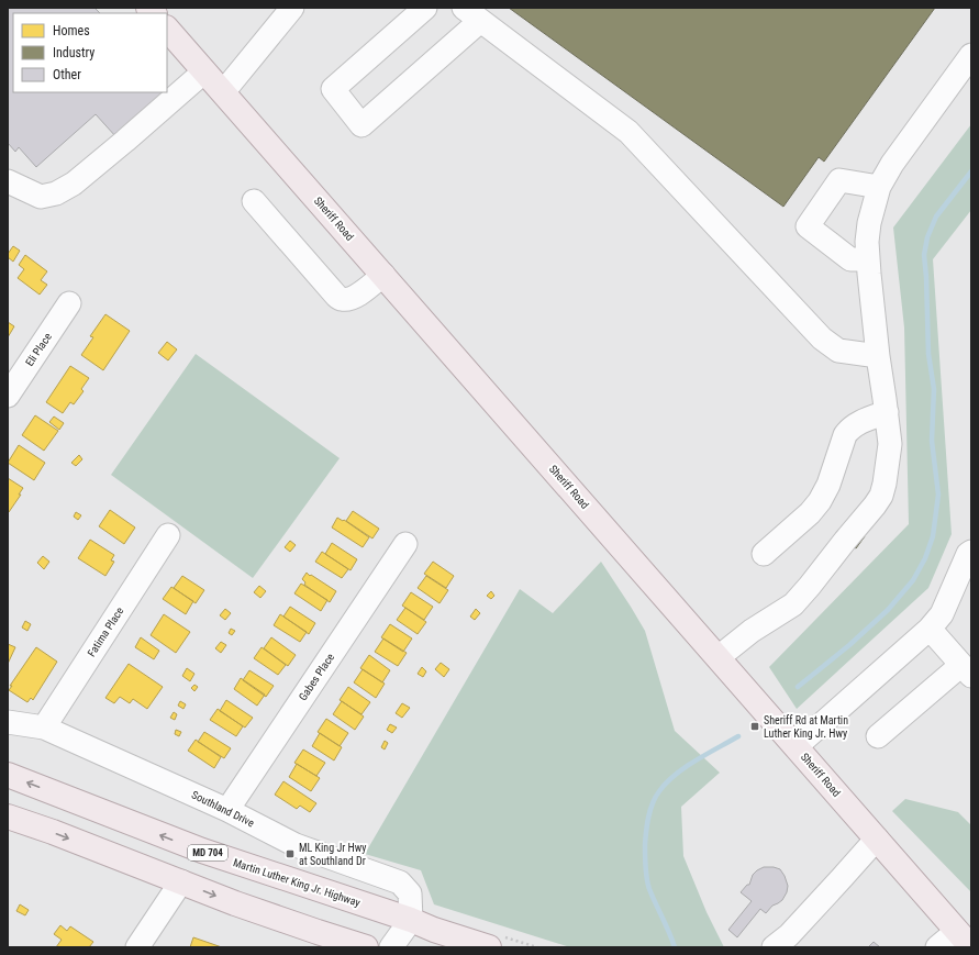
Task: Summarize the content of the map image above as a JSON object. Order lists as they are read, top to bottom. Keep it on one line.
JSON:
{"streets":{"main road":["Sheriff Road","MD 704","Martin Luther King Jr. Highway"],"street":["Eli Place","Fatima Place","Gabes Place","Southland Drive"]},"crossings":[["Fatima Place","Southland Drive"],["Gabes Place","Southland Drive"],["Southland Drive","Martin Luther King Jr. Highway"]],"places":{"transit":["Sheriff Rd at Martin Luther King Jr. Hwy","ML King Jr Hwy at Southland Dr"]},"legend":["Homes","Industry","Other"]}
